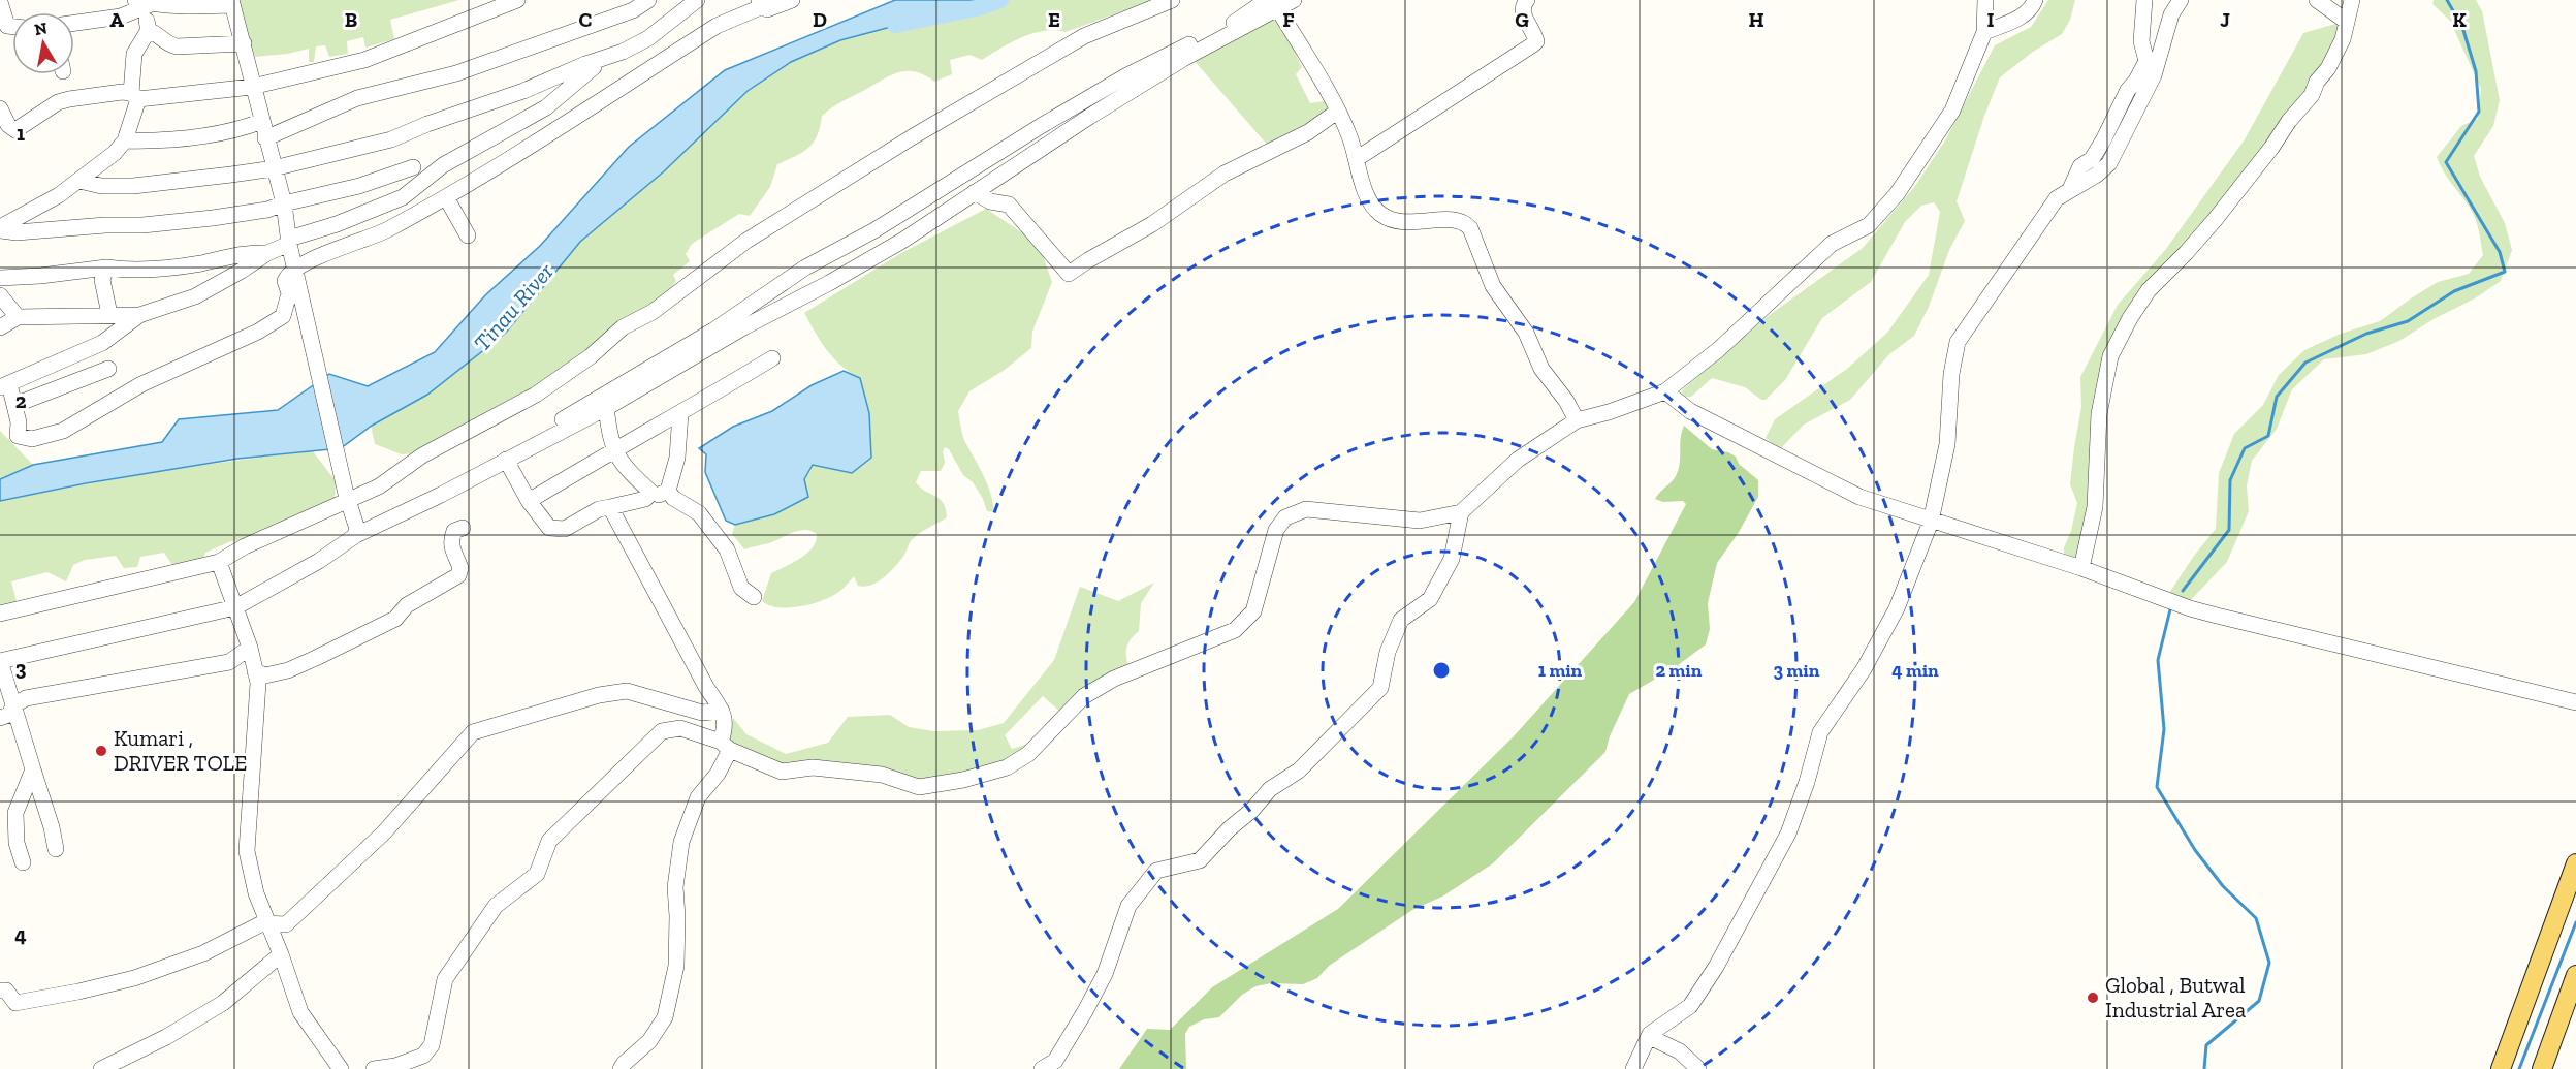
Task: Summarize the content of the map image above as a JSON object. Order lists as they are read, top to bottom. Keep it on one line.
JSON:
{"water":["Tinau River"],"places":["Kumari , DRIVER TOLE","Global , Butwal Industrial Area"],"north":"top","grid":{"columns":["A","B","C","D","E","F","G","H","I","J","K"],"rows":["1","2","3","4"]},"rings":["1 min","2 min","3 min","4 min"]}
